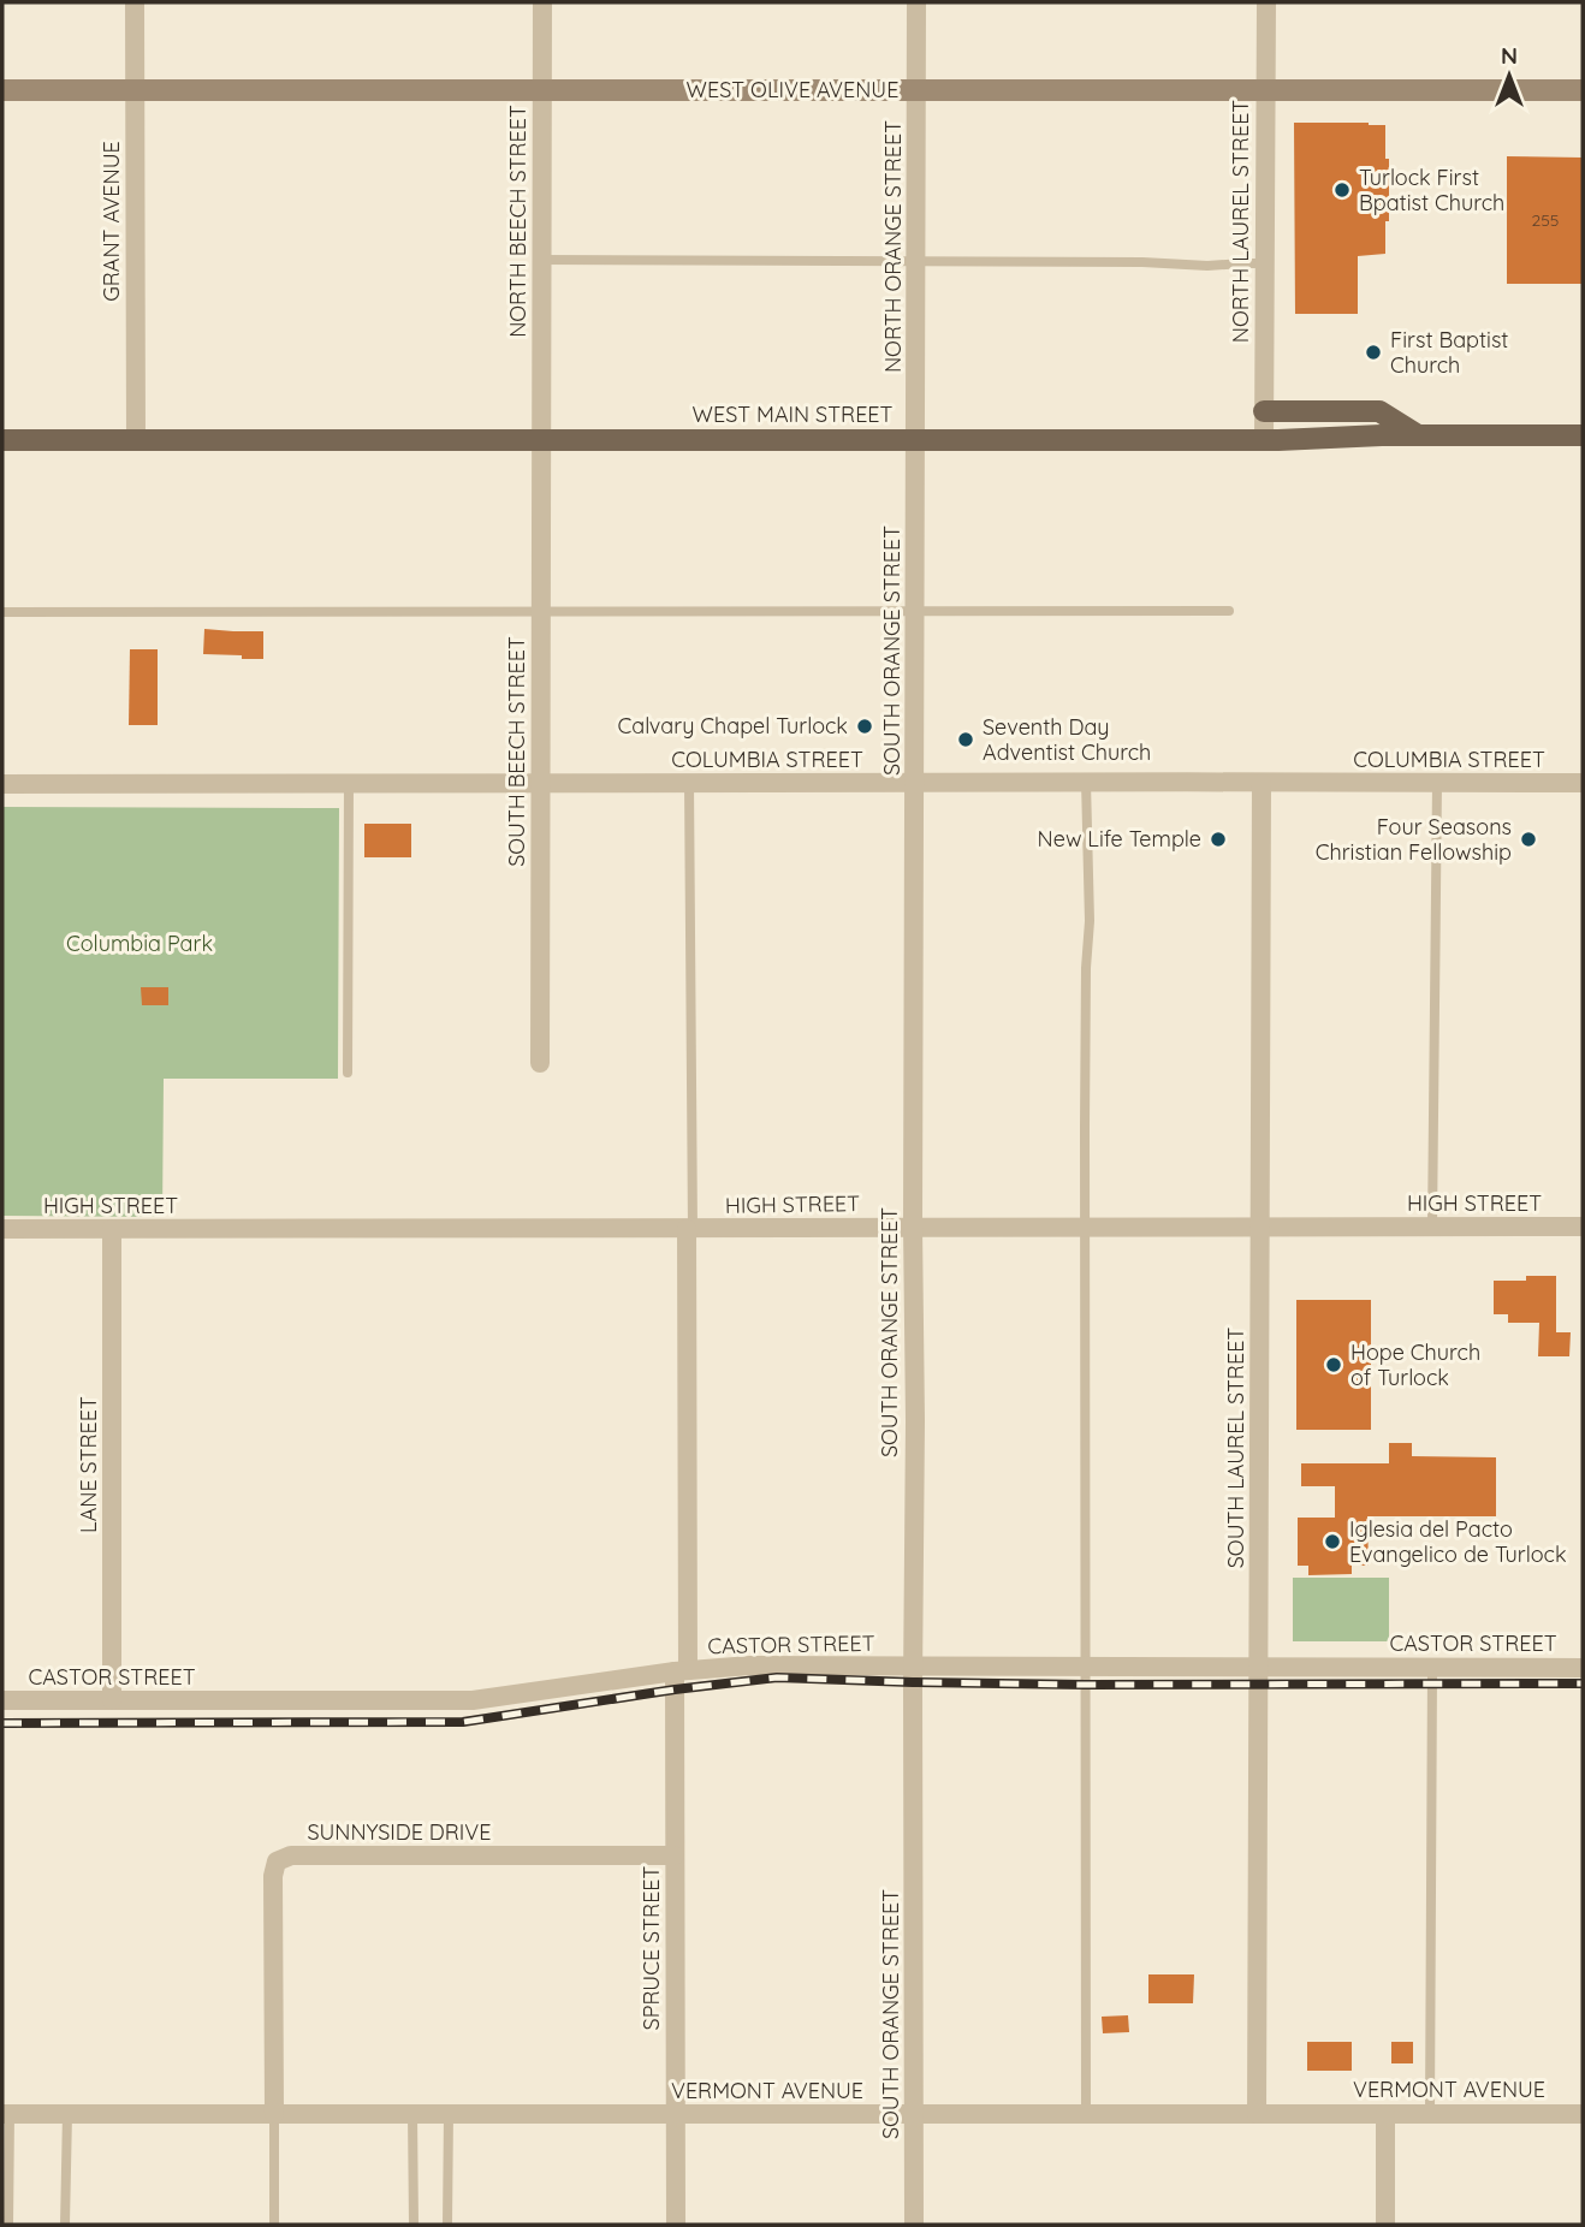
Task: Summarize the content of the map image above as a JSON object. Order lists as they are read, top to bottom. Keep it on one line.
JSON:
{"streets":{"main road":["WEST MAIN STREET"],"street":["WEST OLIVE AVENUE","GRANT AVENUE","NORTH BEECH STREET","NORTH LAUREL STREET","NORTH ORANGE STREET","SOUTH ORANGE STREET","SOUTH BEECH STREET","COLUMBIA STREET","HIGH STREET","SOUTH LAUREL STREET","LANE STREET","CASTOR STREET","SUNNYSIDE DRIVE","SPRUCE STREET","VERMONT AVENUE"]},"crossings":[["WEST OLIVE AVENUE","GRANT AVENUE"],["WEST OLIVE AVENUE","NORTH BEECH STREET"],["WEST OLIVE AVENUE","NORTH LAUREL STREET"],["WEST OLIVE AVENUE","NORTH ORANGE STREET"],["GRANT AVENUE","WEST MAIN STREET"],["NORTH BEECH STREET","WEST MAIN STREET"],["NORTH BEECH STREET","SOUTH BEECH STREET"],["NORTH LAUREL STREET","WEST MAIN STREET"],["NORTH ORANGE STREET","WEST MAIN STREET"],["NORTH ORANGE STREET","SOUTH ORANGE STREET"],["WEST MAIN STREET","SOUTH ORANGE STREET"],["WEST MAIN STREET","SOUTH BEECH STREET"],["SOUTH ORANGE STREET","COLUMBIA STREET"],["SOUTH ORANGE STREET","HIGH STREET"],["SOUTH ORANGE STREET","CASTOR STREET"],["SOUTH ORANGE STREET","VERMONT AVENUE"],["SOUTH BEECH STREET","COLUMBIA STREET"],["COLUMBIA STREET","SOUTH LAUREL STREET"],["HIGH STREET","SOUTH LAUREL STREET"],["HIGH STREET","LANE STREET"],["HIGH STREET","SPRUCE STREET"],["SOUTH LAUREL STREET","CASTOR STREET"],["SOUTH LAUREL STREET","VERMONT AVENUE"],["LANE STREET","CASTOR STREET"],["CASTOR STREET","SPRUCE STREET"],["SUNNYSIDE DRIVE","SPRUCE STREET"],["SUNNYSIDE DRIVE","VERMONT AVENUE"],["SPRUCE STREET","VERMONT AVENUE"]],"parks":["Columbia Park"],"places":["Turlock First Bpatist Church","First Baptist Church","Calvary Chapel Turlock","Seventh Day Adventist Church","New Life Temple","Four Seasons Christian Fellowship","Hope Church of Turlock","Iglesia del Pacto Evangelico de Turlock"],"house_numbers":["255"],"north":"top"}
